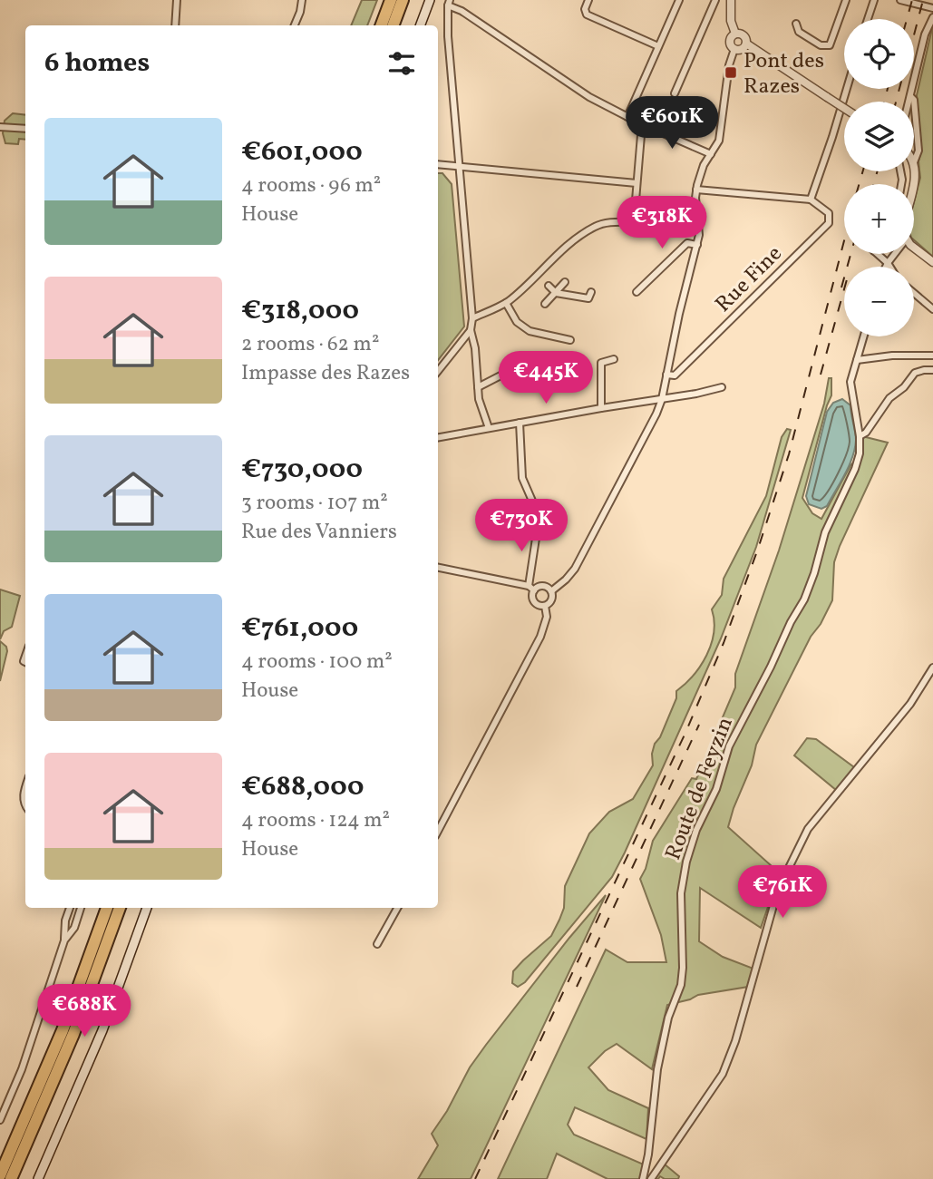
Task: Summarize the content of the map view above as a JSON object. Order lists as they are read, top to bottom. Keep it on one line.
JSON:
{"streets":{"street":["Rue Fine","Route de Feyzin"]},"places":{"transit":["Pont des Razes"]},"page":{"map_buttons":["+","−"],"heading":"6 homes","price":["€601K","€318K","€445K","€730K","€761K","€688K"],"list":[{"name":"€601,000","note":"4 rooms · 96 m² · House"},{"name":"€318,000","note":"2 rooms · 62 m² · Impasse des Razes"},{"name":"€730,000","note":"3 rooms · 107 m² · Rue des Vanniers"},{"name":"€761,000","note":"4 rooms · 100 m² · House"},{"name":"€688,000","note":"4 rooms · 124 m² · House"}]}}
